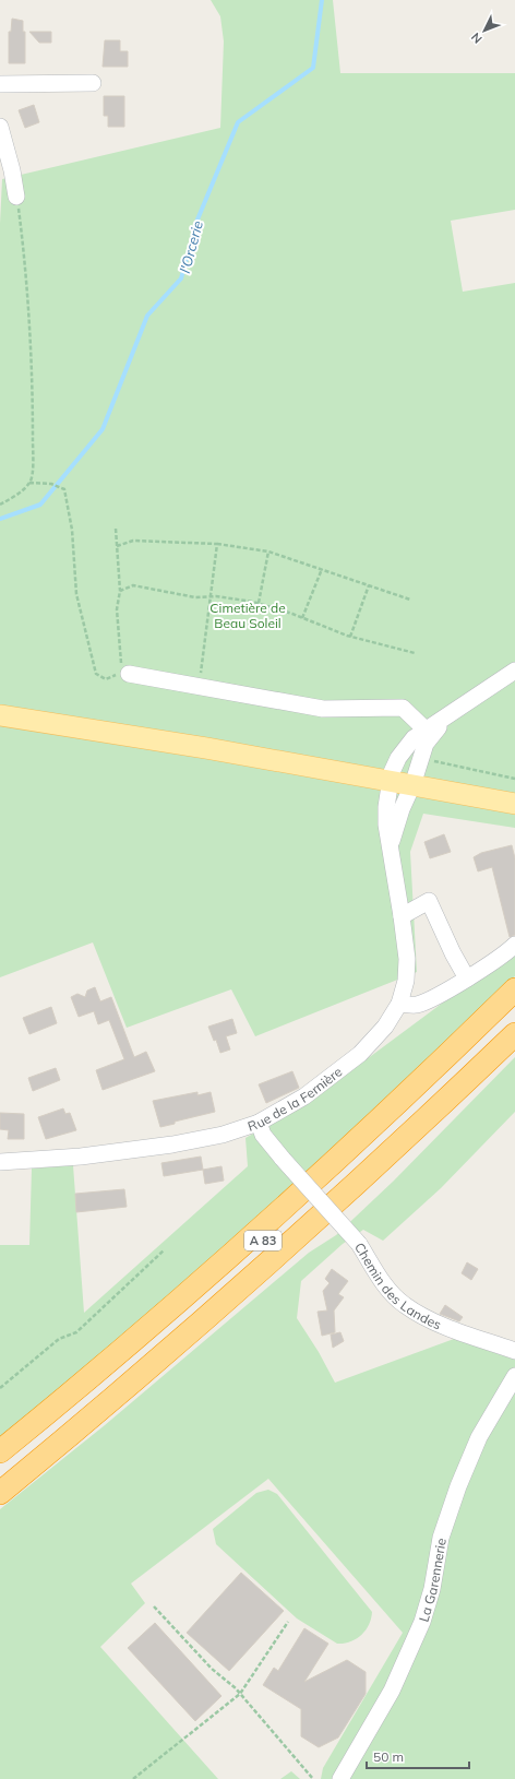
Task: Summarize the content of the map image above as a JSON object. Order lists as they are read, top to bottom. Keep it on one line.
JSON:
{"streets":{"highway":["A 83"],"street":["Rue de la Fernière","Chemin des Landes","La Garennerie"]},"crossings":[["Rue de la Fernière","Chemin des Landes"]],"water":["l'Orcerie"],"parks":["Cimetière de Beau Soleil"],"scale_bar":"50 m","north":"bottom left"}
